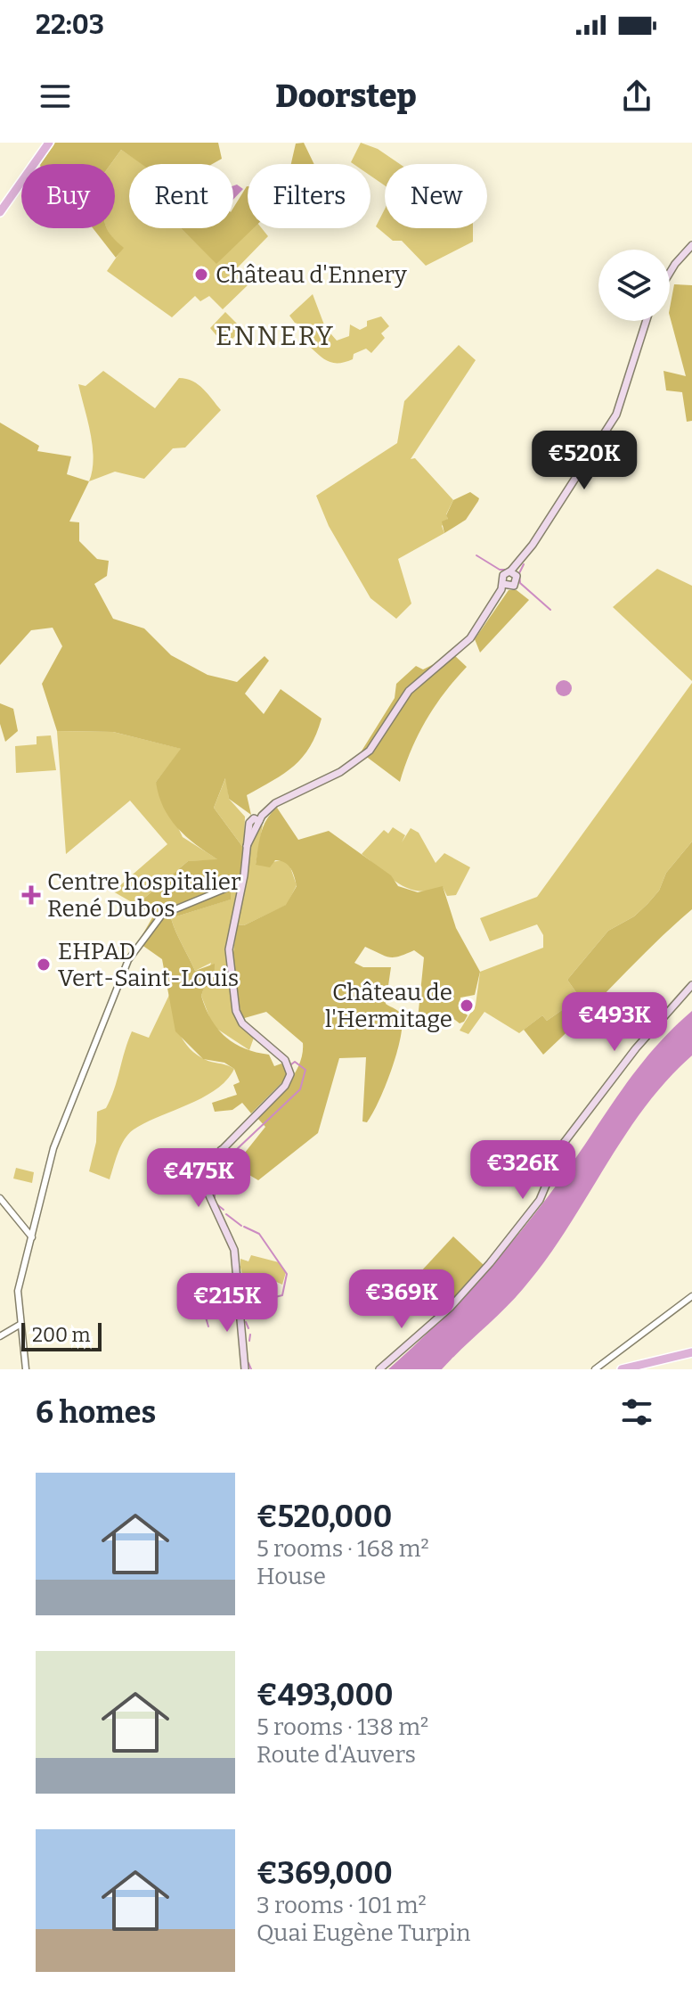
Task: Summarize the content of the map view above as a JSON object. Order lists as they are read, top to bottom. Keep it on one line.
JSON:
{"districts":["ENNERY"],"places":{"other":["Château d'Ennery","EHPAD Vert-Saint-Louis","Château de l'Hermitage"],"health":["Centre hospitalier René Dubos"]},"scale_bar":"200 m","page":{"status":"22:03","header":"Doorstep","chip":["Buy","Rent","Filters","New"],"price":["€520K","€493K","€326K","€475K","€369K","€215K"],"scale":"200 m","heading":"6 homes","list":[{"name":"€520,000","note":"5 rooms · 168 m² · House"},{"name":"€493,000","note":"5 rooms · 138 m² · Route d'Auvers"},{"name":"€369,000","note":"3 rooms · 101 m² · Quai Eugène Turpin"}]}}
